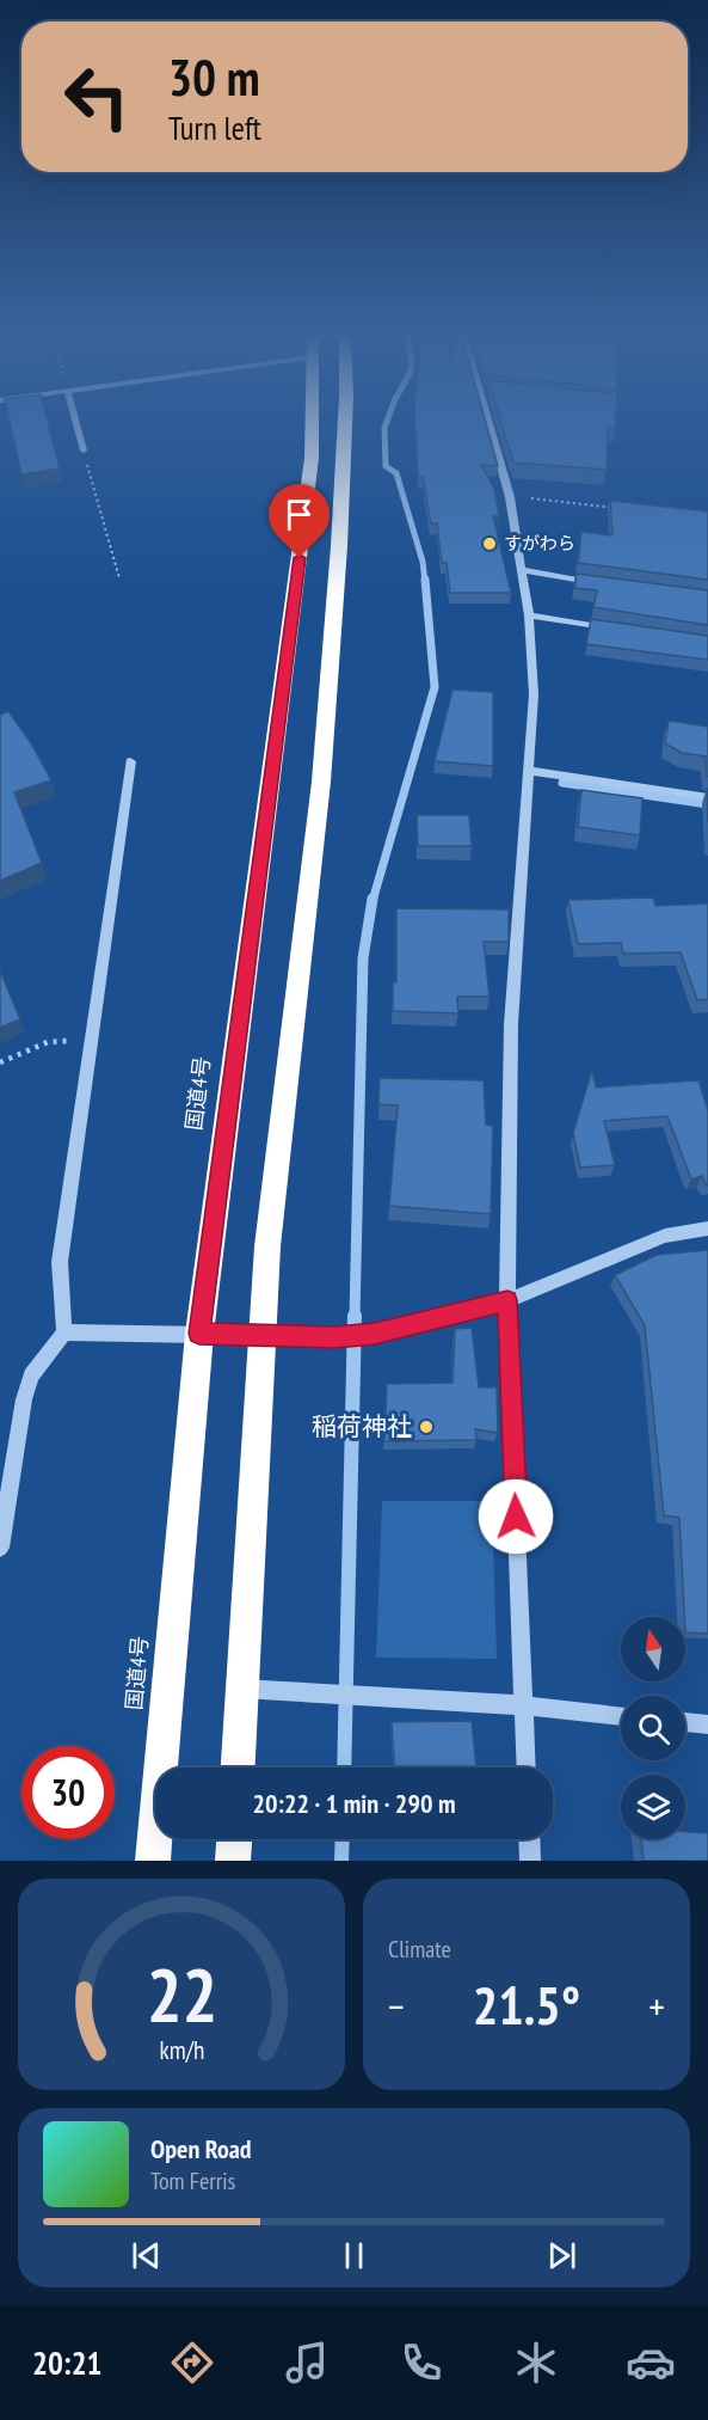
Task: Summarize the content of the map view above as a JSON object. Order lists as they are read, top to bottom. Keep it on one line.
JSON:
{"streets":{"highway":["国道4号"]},"places":["すがわら","稲荷神社"],"north":"top","page":{"turn":["30 m","Turn left"],"limit":"30","trip":"20:22 · 1 min · 290 m","tile":"Climate","heat":["−","21.5°","+"],"song":["Open Road","Tom Ferris"],"tabs":"20:21","gauge":["22","km/h"]}}
